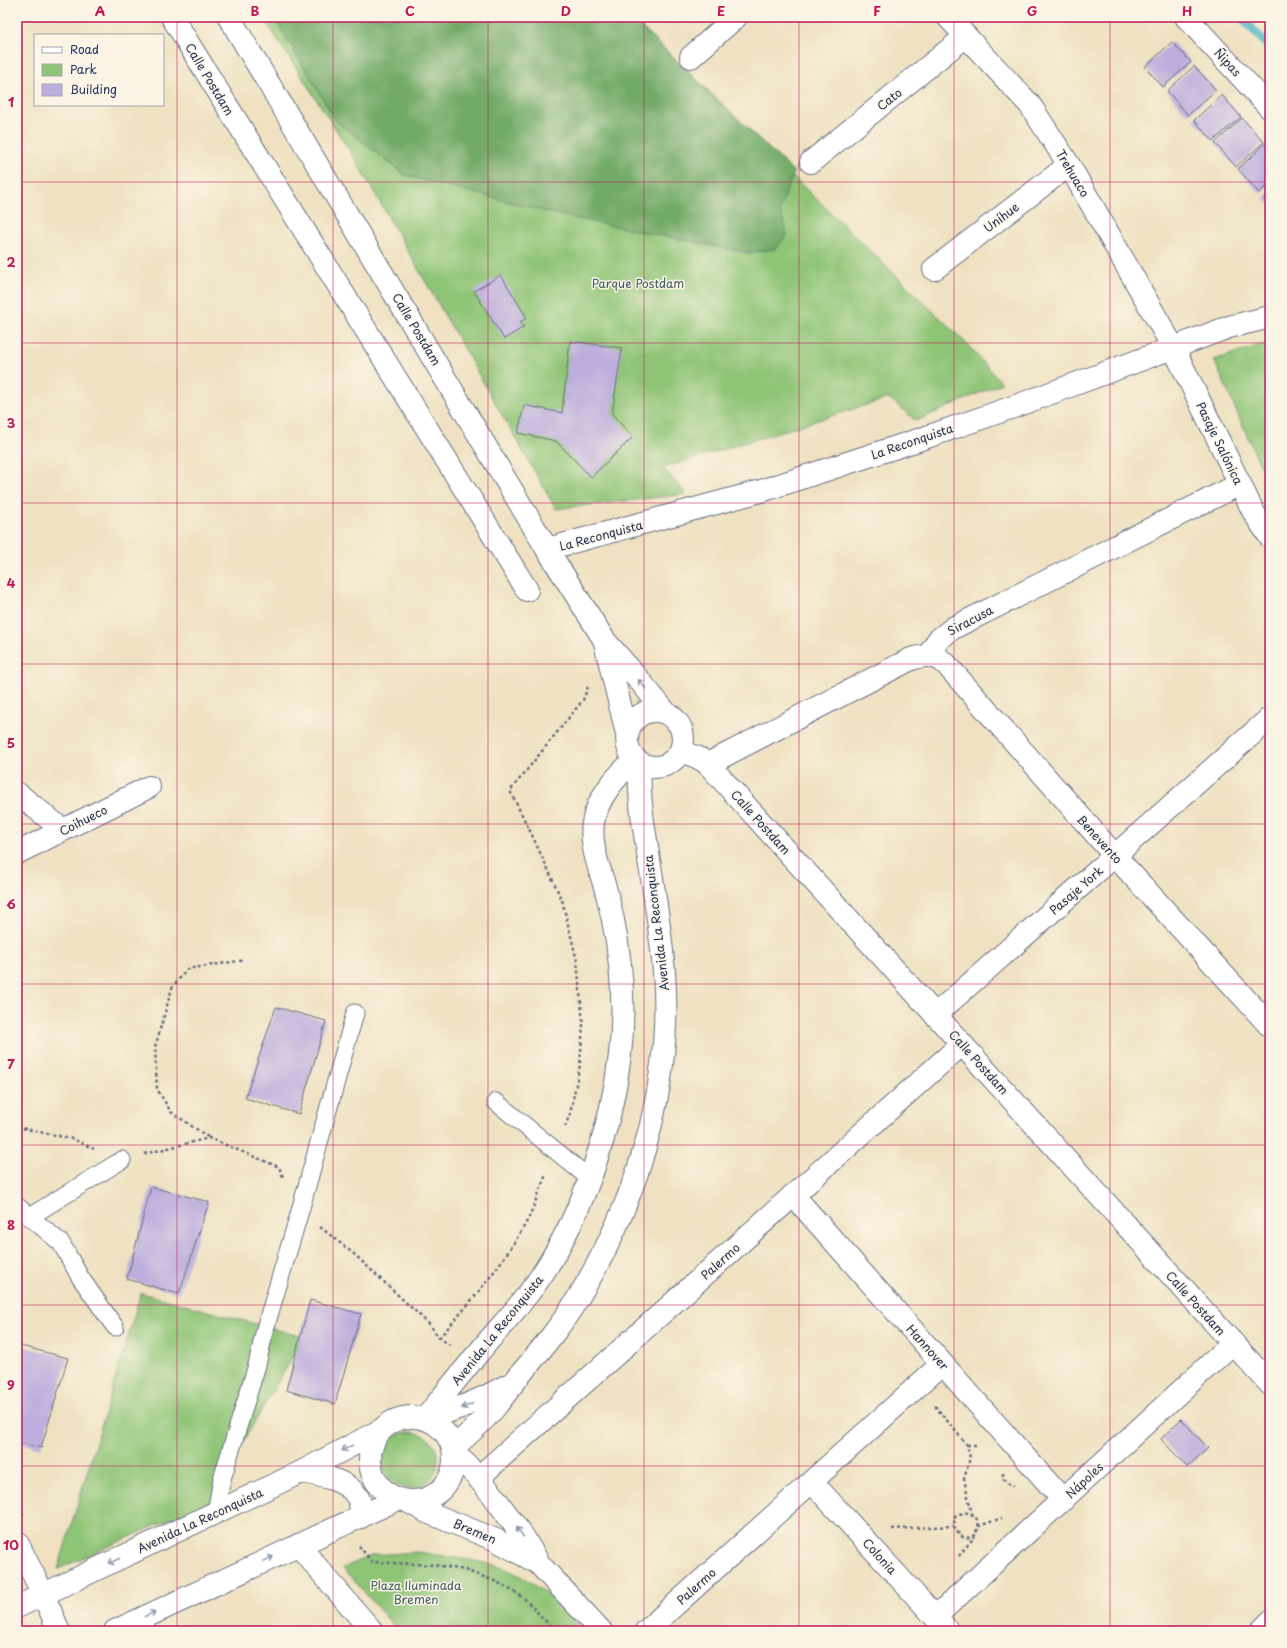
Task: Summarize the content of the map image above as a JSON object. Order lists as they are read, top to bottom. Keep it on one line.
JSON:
{"streets":{"street":["Ñipas","Calle Postdam","Cato","Trehuaco","Uníhue","La Reconquista","Pasaje Salónica","Siracusa","Coihueco","Benevento","Pasaje York","Avenida La Reconquista","Palermo","Hannover","Nápoles","Bremen","Colonia"]},"crossings":[["Calle Postdam","La Reconquista"],["Calle Postdam","Pasaje York"],["Calle Postdam","Avenida La Reconquista"],["Calle Postdam","Palermo"],["Calle Postdam","Nápoles"],["Cato","Trehuaco"],["Trehuaco","Uníhue"],["Trehuaco","La Reconquista"],["Trehuaco","Pasaje Salónica"],["La Reconquista","Pasaje Salónica"],["Pasaje Salónica","Siracusa"],["Siracusa","Benevento"],["Benevento","Pasaje York"],["Avenida La Reconquista","Bremen"],["Palermo","Hannover"],["Palermo","Bremen"],["Palermo","Colonia"],["Hannover","Nápoles"],["Nápoles","Colonia"]],"parks":["Parque Postdam","Plaza Iluminada Bremen"],"legend":["Road","Park","Building"],"grid":{"columns":["A","B","C","D","E","F","G","H"],"rows":["1","2","3","4","5","6","7","8","9","10"]}}
